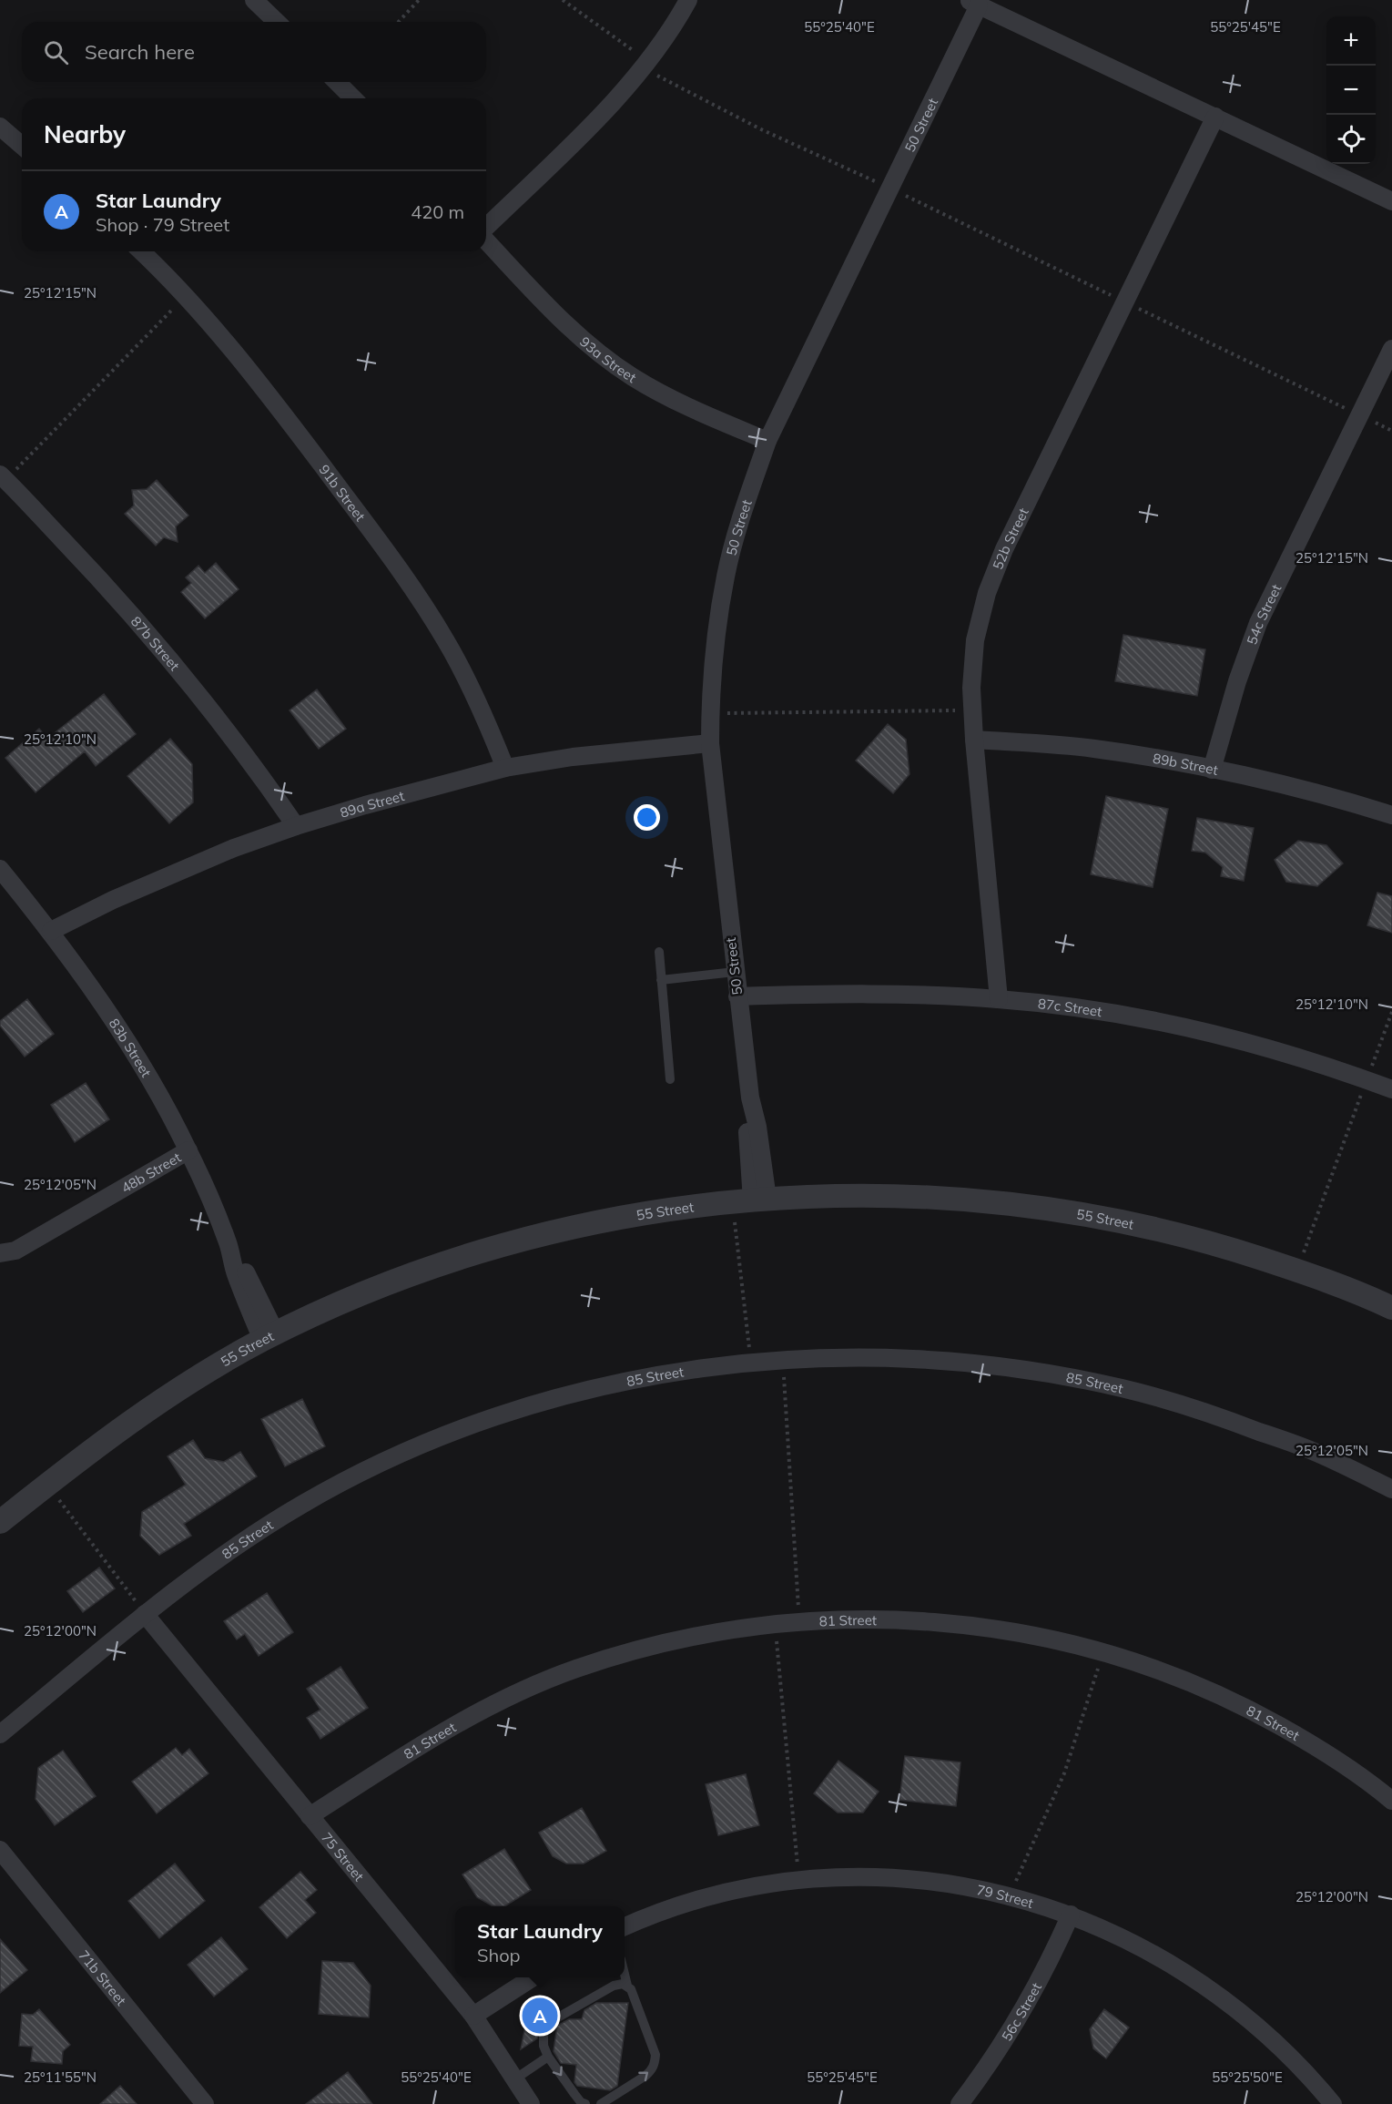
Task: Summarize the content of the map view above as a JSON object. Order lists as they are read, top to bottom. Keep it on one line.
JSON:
{"streets":{"street":["50 Street","93a Street","91b Street","52b Street","54c Street","87b Street","89b Street","89a Street","87c Street","83b Street","48b Street","55 Street","85 Street","81 Street","75 Street","79 Street","71b Street","56c Street"]},"crossings":[["50 Street","93a Street"],["50 Street","89a Street"],["50 Street","87c Street"],["50 Street","55 Street"],["91b Street","89a Street"],["52b Street","89b Street"],["52b Street","87c Street"],["54c Street","89b Street"],["87b Street","89a Street"],["89a Street","83b Street"],["83b Street","48b Street"],["83b Street","55 Street"],["85 Street","75 Street"],["81 Street","75 Street"],["79 Street","56c Street"]],"page":{"map_buttons":["+","−"],"search":"Search here","heading":"Nearby","list":[{"mark":"A","name":"Star Laundry","note":"Shop · 79 Street","value":"420 m"}],"popup":["Star Laundry","Shop"],"pins":"A"},"coordinates":["55°25'40\"E","55°25'45\"E","25°12'15\"N","25°12'10\"N","25°12'05\"N","25°12'00\"N","55°25'50\"E","25°11'55\"N"]}
